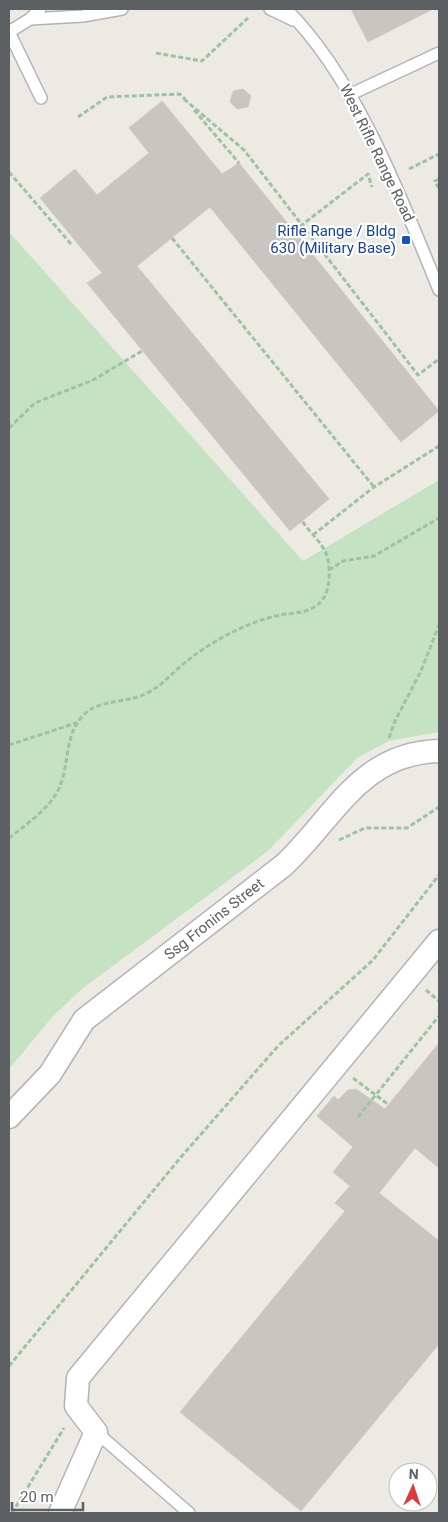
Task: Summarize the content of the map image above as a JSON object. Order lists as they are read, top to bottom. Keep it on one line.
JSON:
{"streets":{"street":["Ssg Fronins Street"],"lane":["West Rifle Range Road"]},"places":{"transit":["Rifle Range / Bldg 630 (Military Base)"]},"scale_bar":"20 m","north":"top"}
